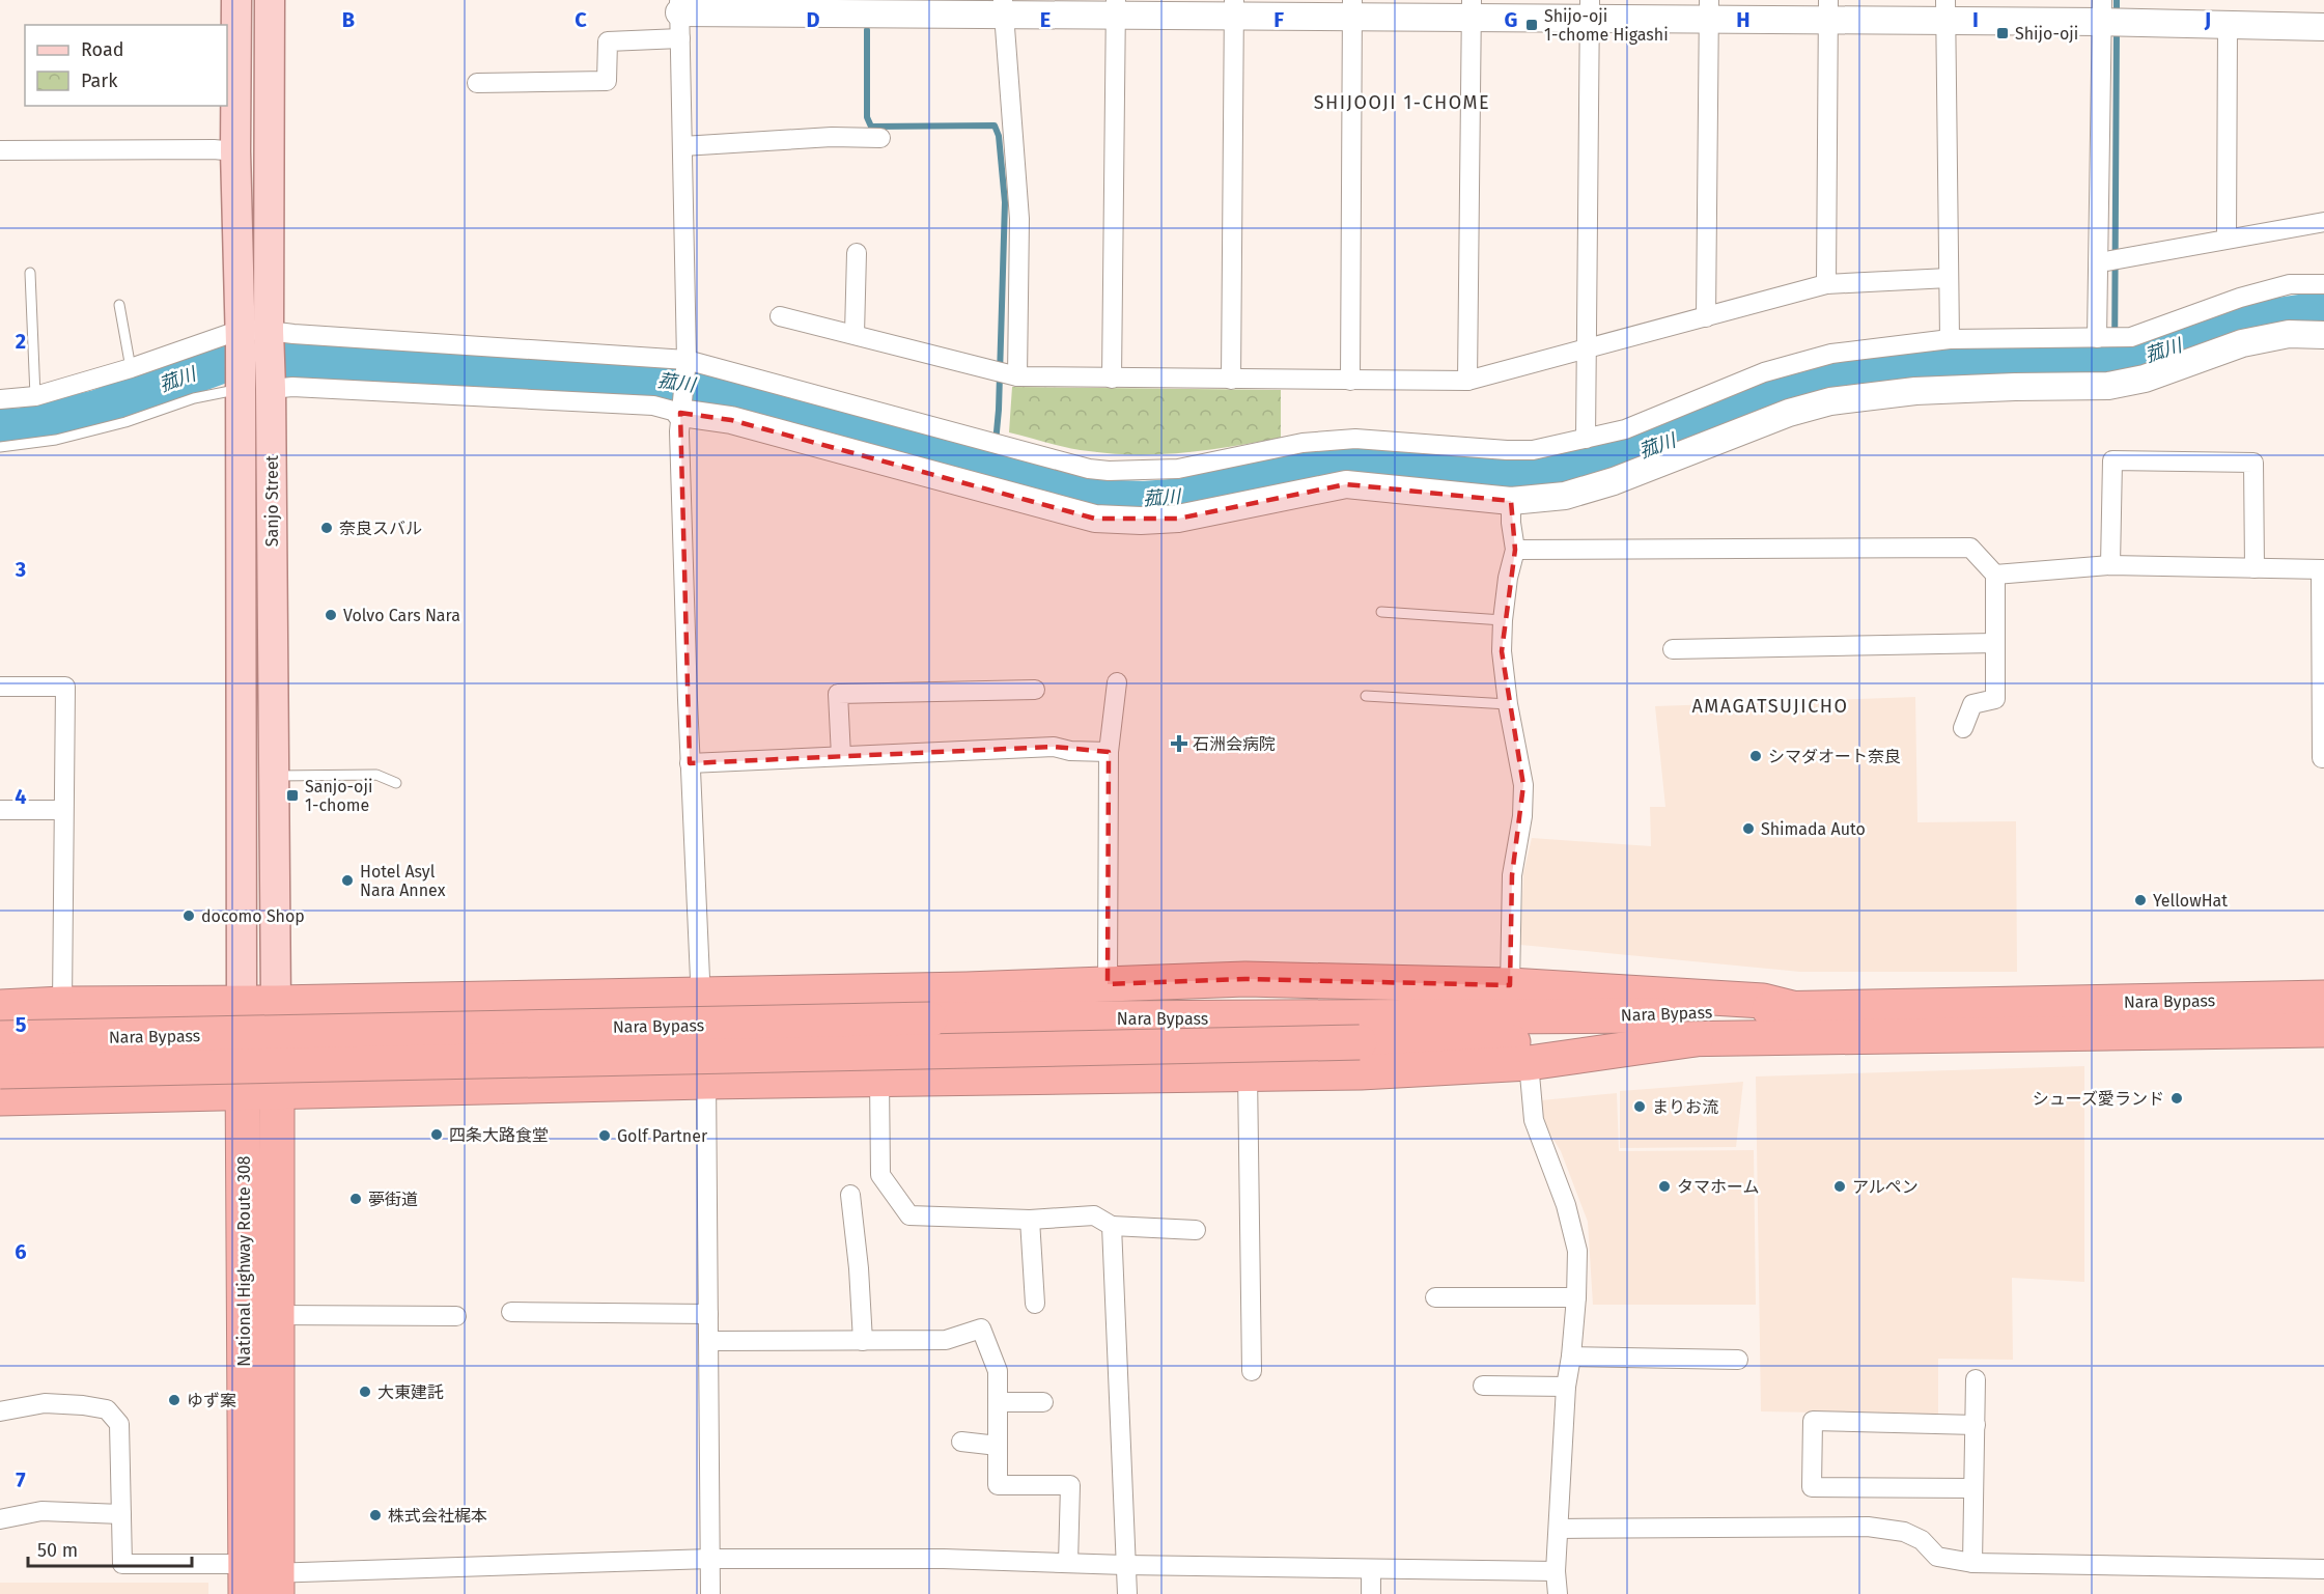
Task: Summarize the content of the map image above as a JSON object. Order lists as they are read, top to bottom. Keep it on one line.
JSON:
{"streets":{"highway":["Nara Bypass","National Highway Route 308"],"main road":["Sanjo Street"]},"crossings":[["Sanjo Street","National Highway Route 308"]],"districts":["SHIJOOJI 1-CHOME","AMAGATSUJICHO"],"water":["菰川"],"places":{"transit":["Shijo-oji 1-chome Higashi","Shijo-oji","Sanjo-oji 1-chome"],"other":["奈良スバル","Volvo Cars Nara","シマダオート奈良","Shimada Auto","Hotel Asyl Nara Annex","YellowHat","docomo Shop","シューズ愛ランド","まりお流","四条大路食堂","Golf Partner","タマホーム","アルペン","夢街道","大東建託","ゆず案","株式会社梶本"],"health":["石洲会病院"]},"legend":["Road","Park"],"scale_bar":"50 m","grid":{"columns":["B","C","D","E","F","G","H","I","J"],"rows":["2","3","4","5","6","7"]}}
